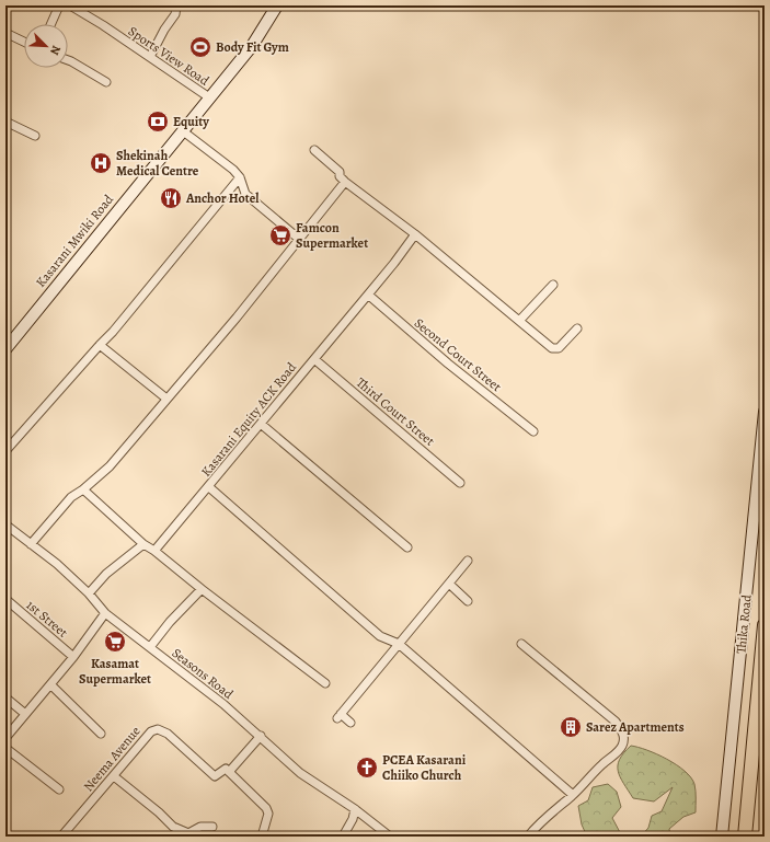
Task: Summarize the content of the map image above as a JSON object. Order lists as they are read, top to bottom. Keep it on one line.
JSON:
{"streets":{"highway":["Thika Road"],"main road":["Kasarani Mwiki Road"],"street":["Sports View Road","Second Court Street","Third Court Street","Kasarani Equity ACK Road","1st Street","Seasons Road","Neema Avenue"]},"crossings":[["Sports View Road","Kasarani Mwiki Road"],["Second Court Street","Kasarani Equity ACK Road"],["Third Court Street","Kasarani Equity ACK Road"]],"places":{"sports":["Body Fit Gym"],"bank":["Equity"],"hospital":["Shekinah Medical Centre"],"restaurant":["Anchor Hotel"],"supermarket":["Famcon Supermarket","Kasamat Supermarket"],"building":["Sarez Apartments"],"church":["PCEA Kasarani Chiiko Church"]},"north":"bottom right"}
